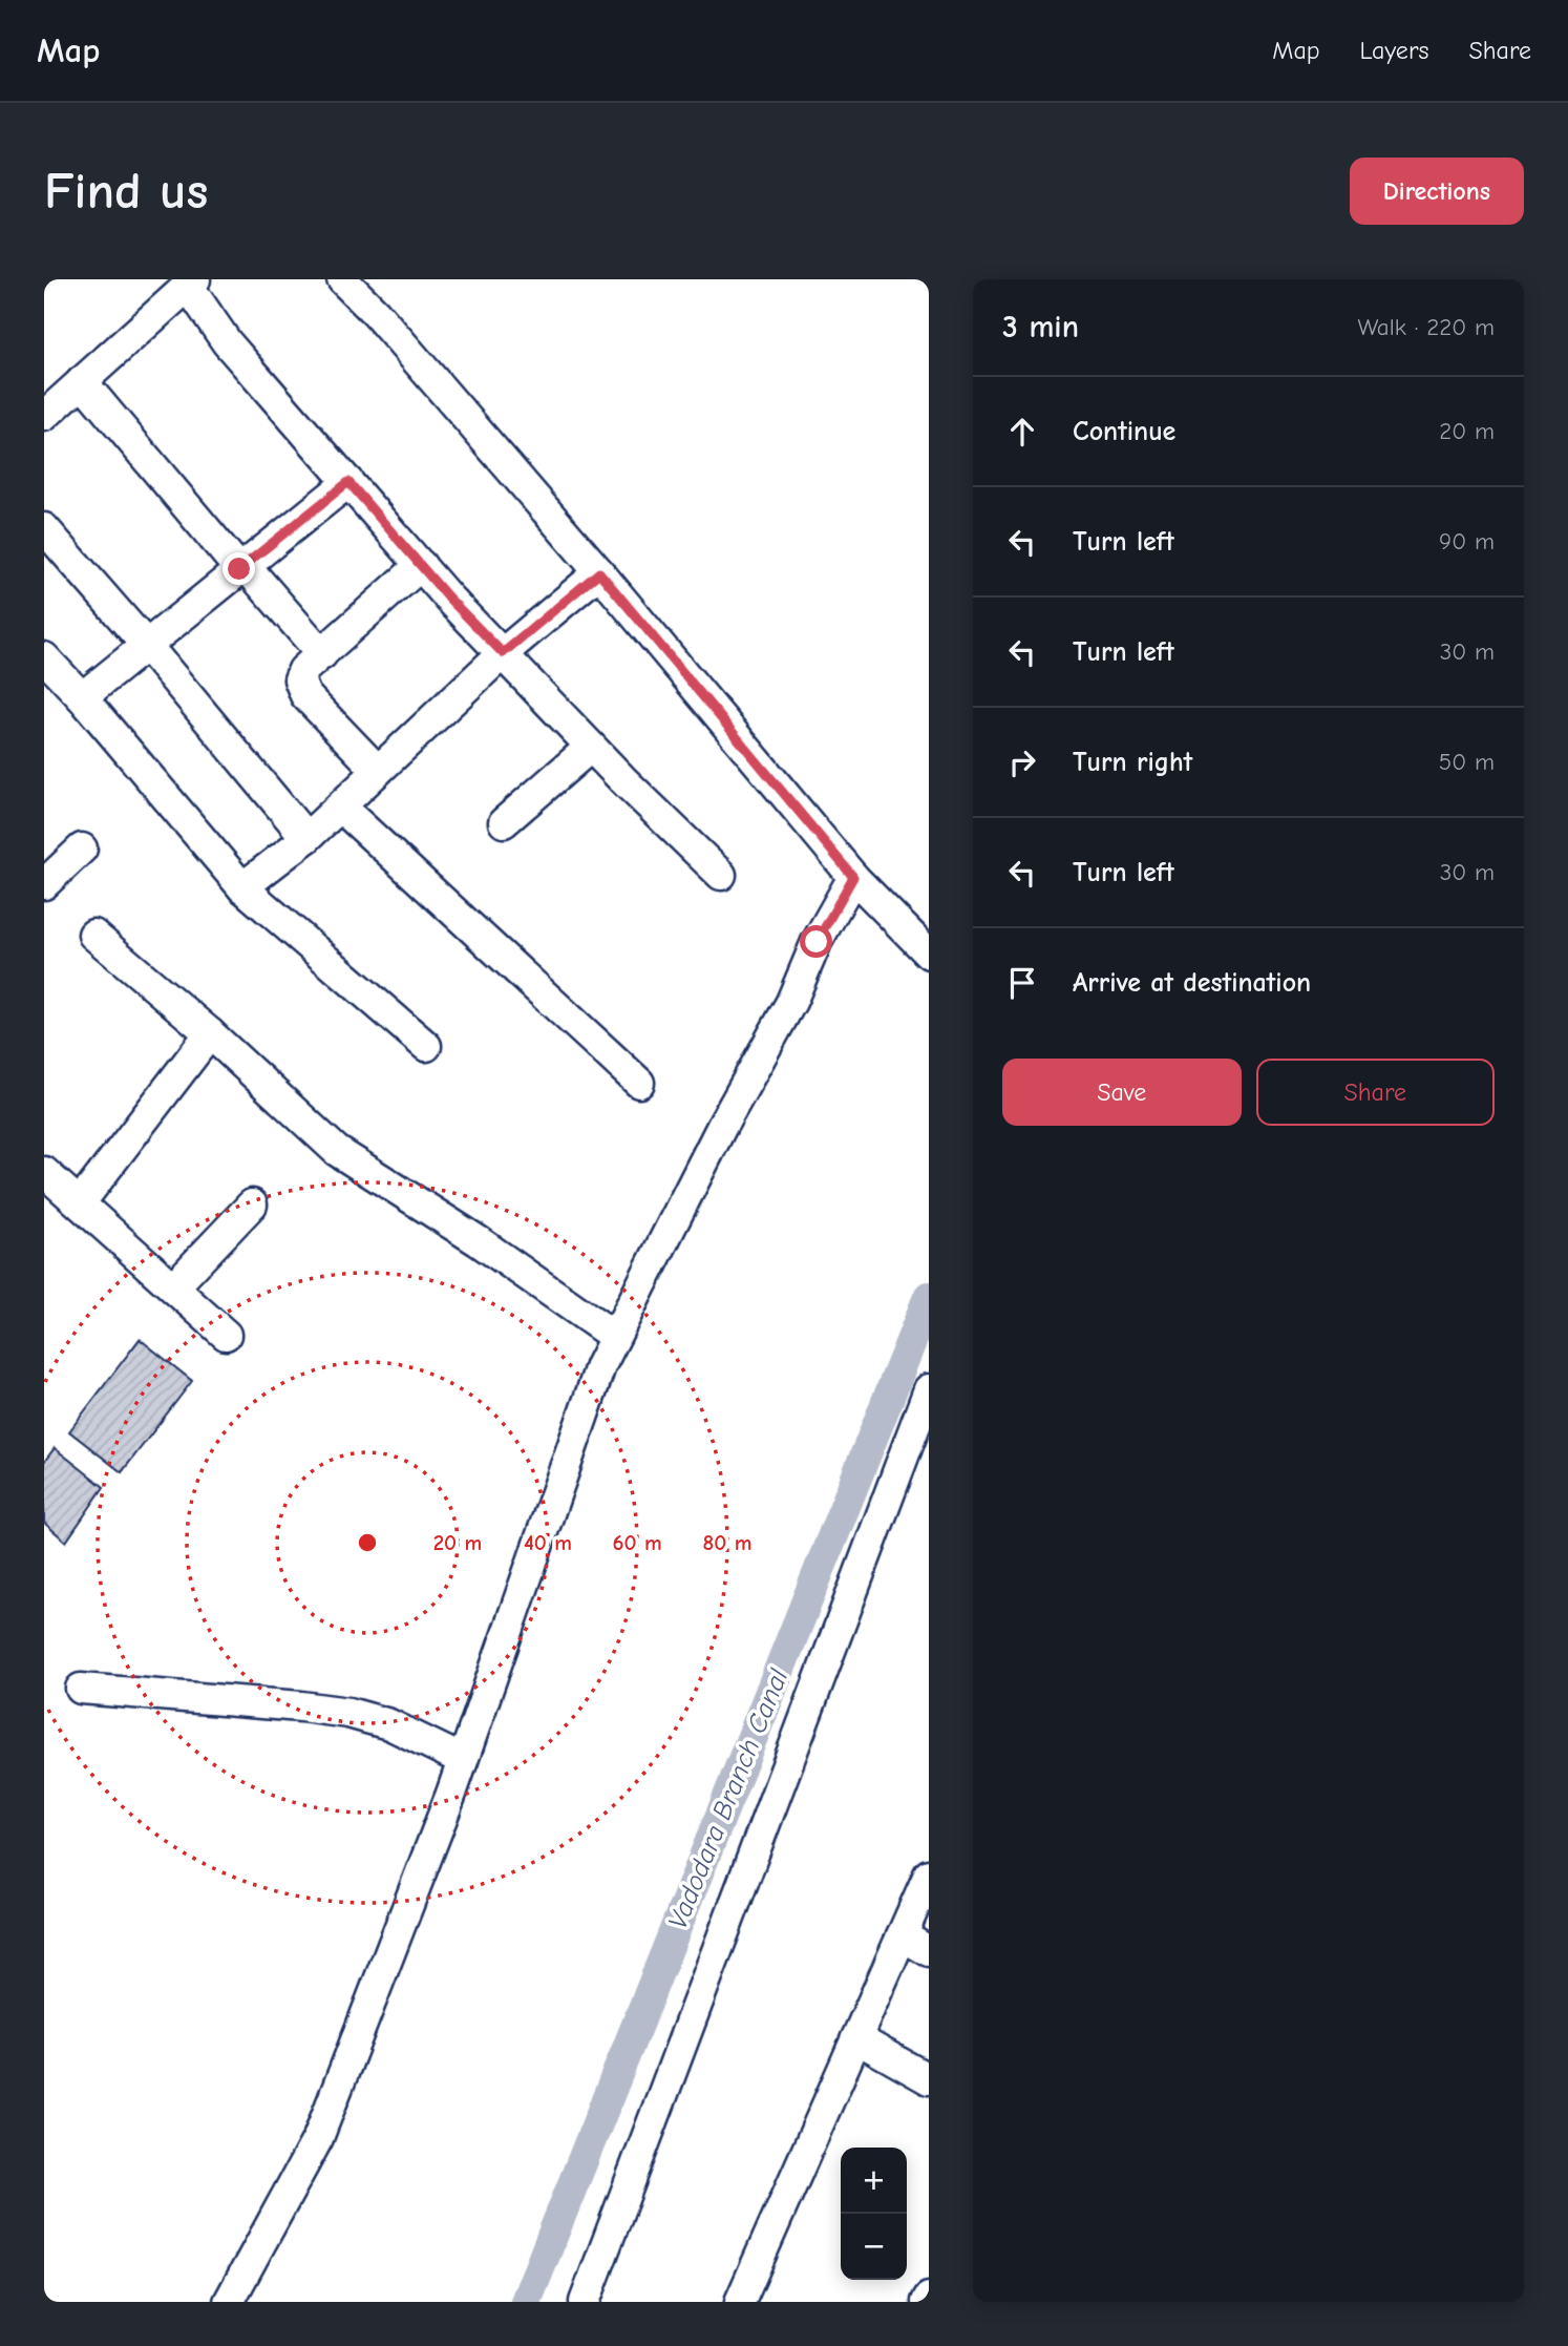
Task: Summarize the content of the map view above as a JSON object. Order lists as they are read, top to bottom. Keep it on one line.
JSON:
{"water":["Vadodara Branch Canal"],"page":{"header":"Map","nav":["Map","Layers","Share"],"buttons":["Directions",["Save","Share"]],"title":"Find us","heading":["3 min","Walk · 220 m"],"list":[["Continue","20 m"],["Turn left","90 m"],["Turn left","30 m"],["Turn right","50 m"],["Turn left","30 m"],"Arrive at destination"],"map_buttons":["+","−"]},"rings":["20 m","40 m","60 m","80 m"]}
